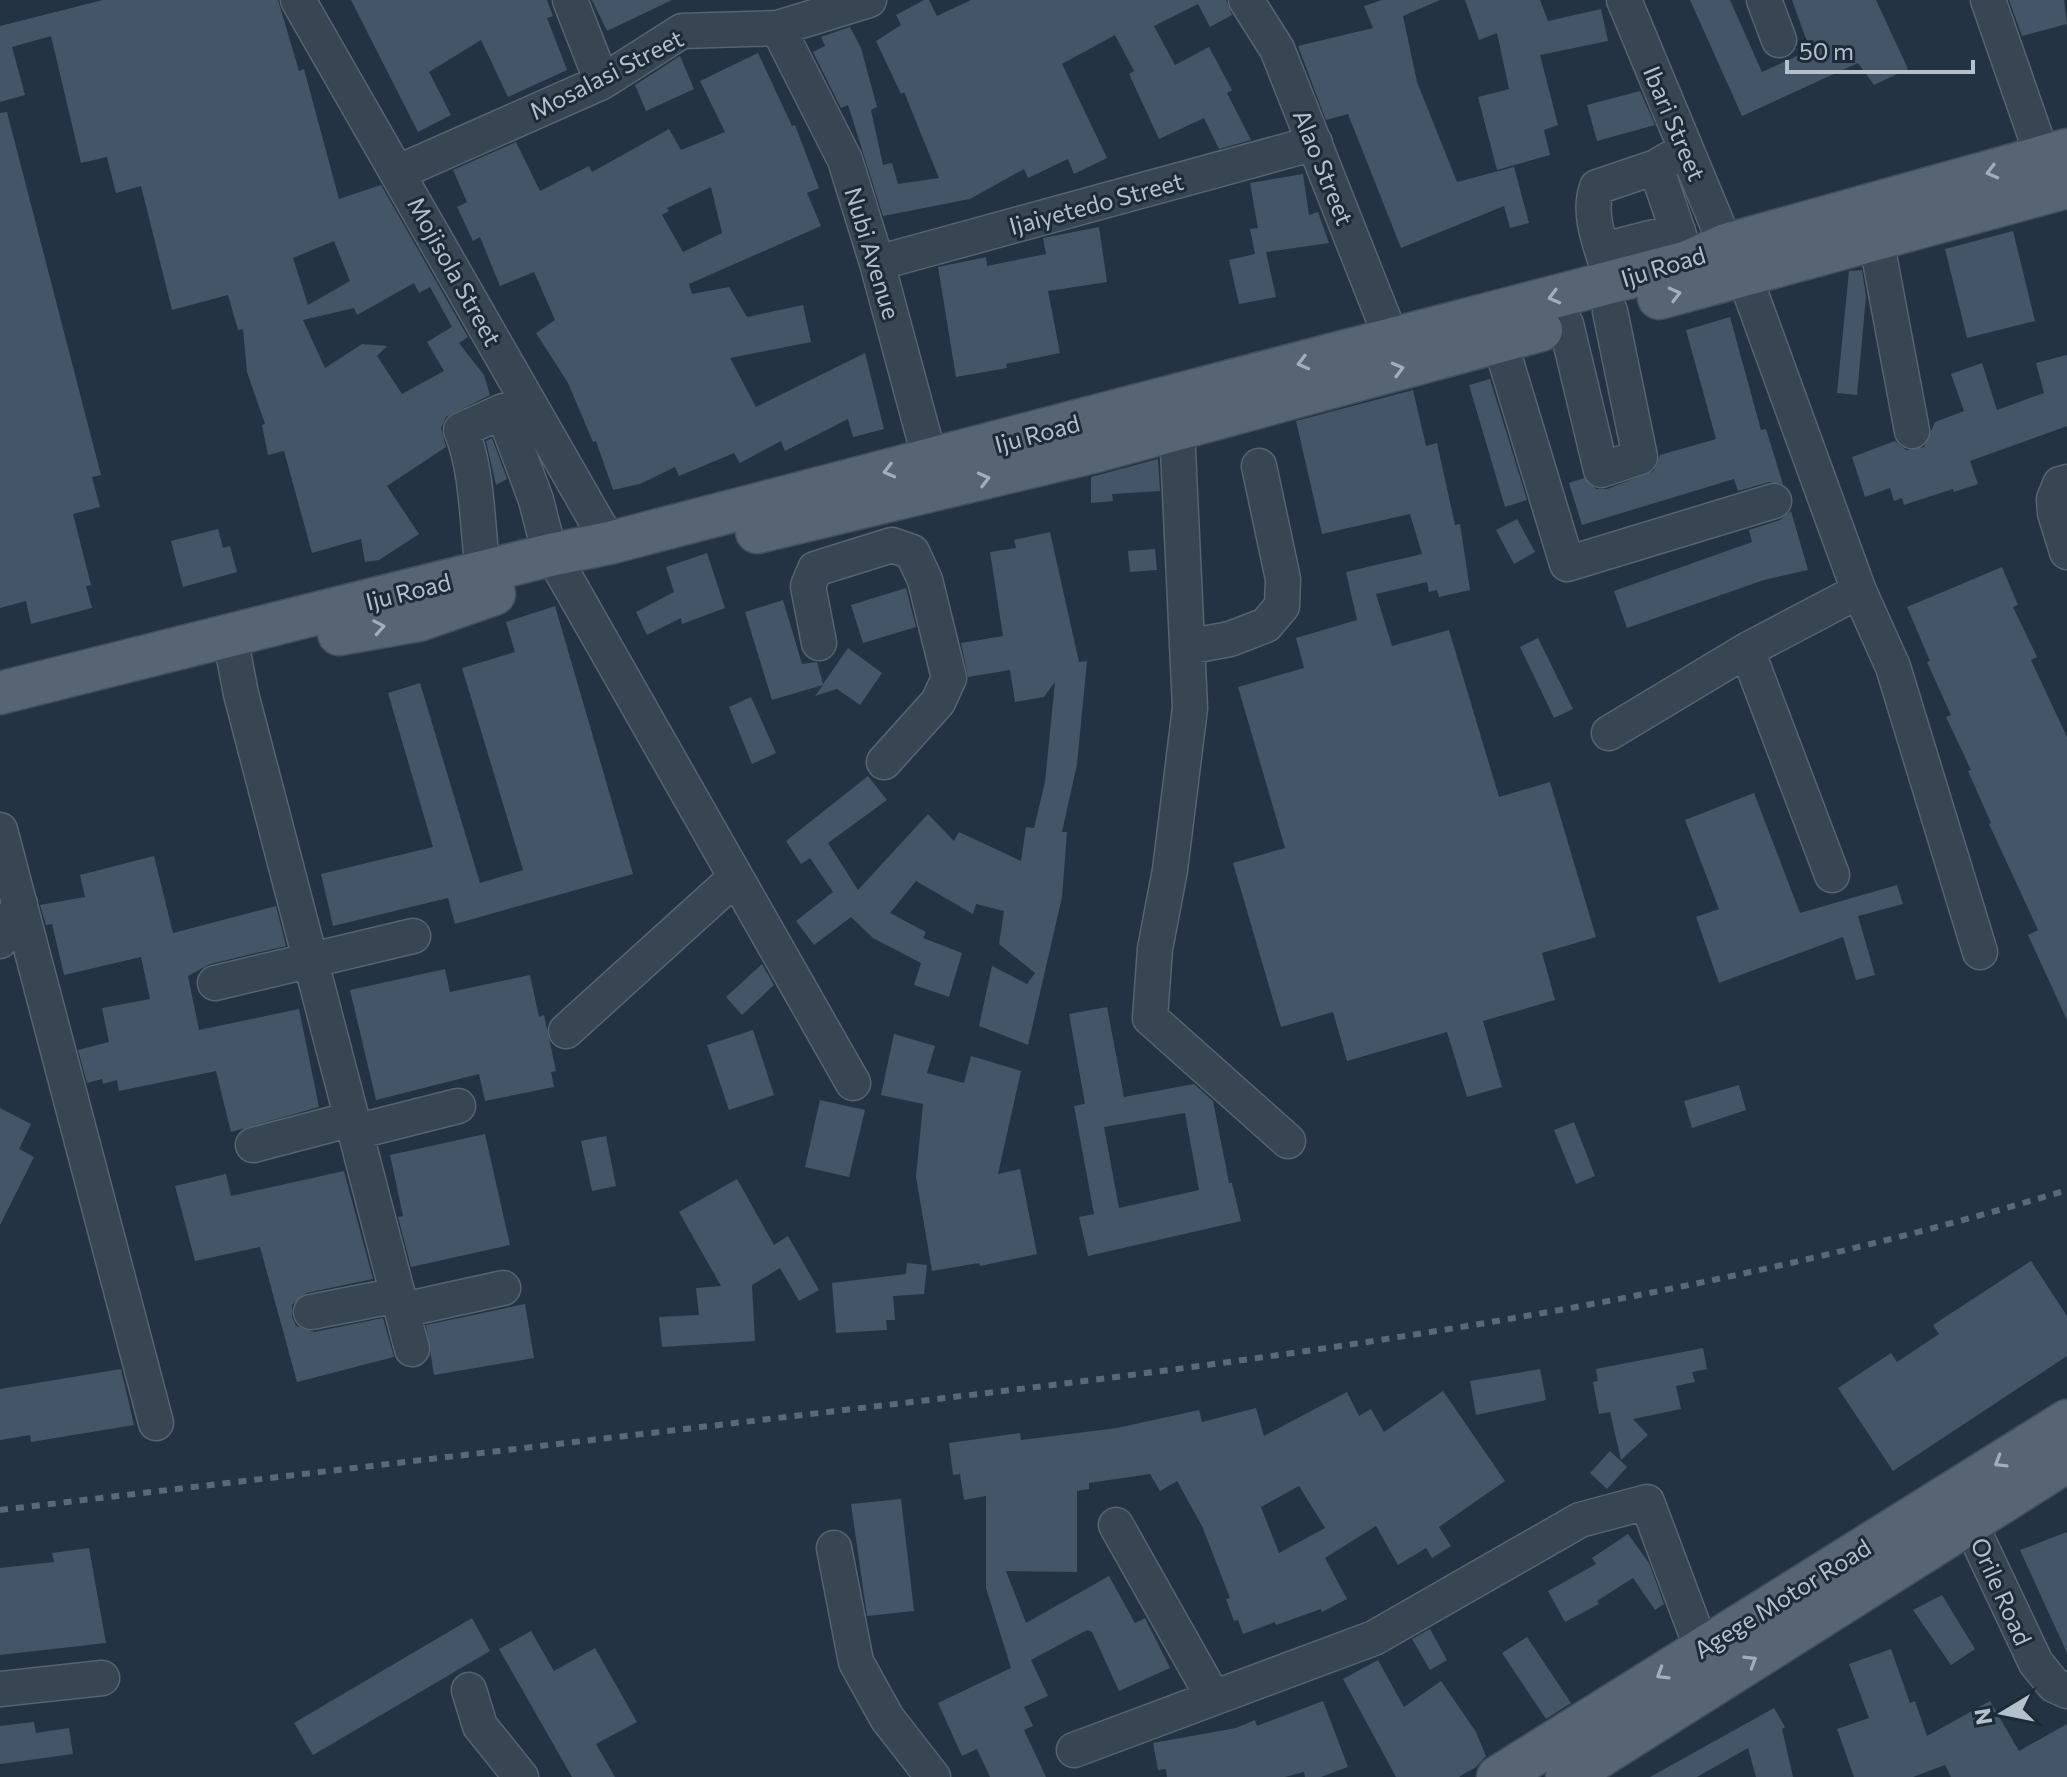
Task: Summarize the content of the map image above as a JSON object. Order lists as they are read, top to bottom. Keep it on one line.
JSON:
{"streets":{"main road":["Iju Road","Agege Motor Road"],"street":["Mosalasi Street","Ibari Street","Alao Street","Ijaiyetedo Street","Nubi Avenue","Mojisola Street","Orile Road"]},"crossings":[["Mosalasi Street","Nubi Avenue"],["Mosalasi Street","Mojisola Street"],["Ibari Street","Iju Road"],["Alao Street","Ijaiyetedo Street"],["Alao Street","Iju Road"],["Ijaiyetedo Street","Nubi Avenue"],["Nubi Avenue","Iju Road"],["Iju Road","Mojisola Street"],["Orile Road","Agege Motor Road"]],"scale_bar":"50 m","north":"left"}
